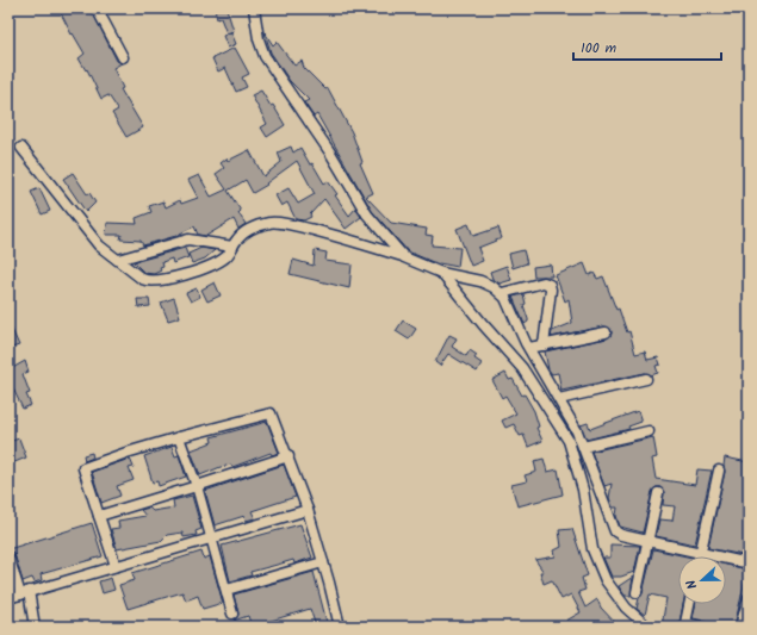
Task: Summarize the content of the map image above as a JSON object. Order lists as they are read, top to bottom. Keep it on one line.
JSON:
{"scale_bar":"100 m","north":"left"}
